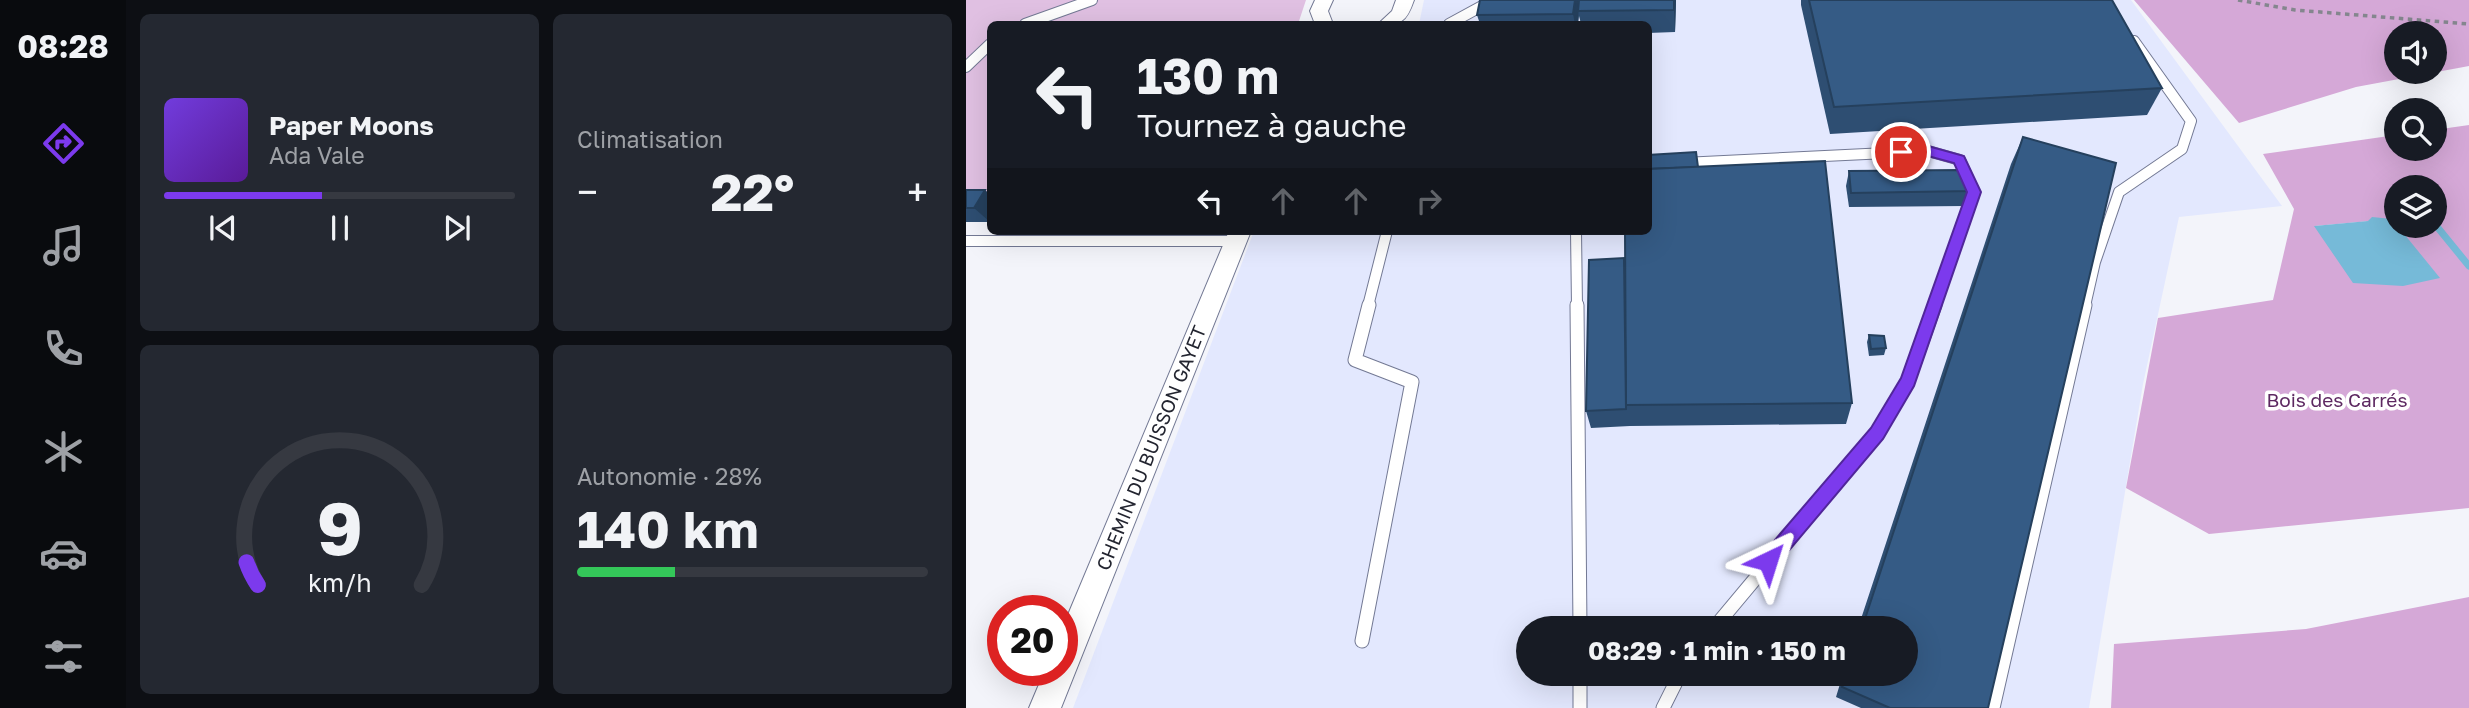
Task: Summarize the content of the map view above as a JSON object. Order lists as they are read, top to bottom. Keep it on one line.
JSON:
{"streets":{"street":["CHEMIN DU BUISSON GAYET"]},"parks":["Bois des Carrés"],"page":{"tabs":"08:28","tile":["Climatisation",["Autonomie · 28%","140 km"]],"turn":["130 m","Tournez à gauche"],"song":["Paper Moons","Ada Vale"],"heat":["−","22°","+"],"limit":"20","trip":"08:29 · 1 min · 150 m","gauge":["9","km/h"]}}
